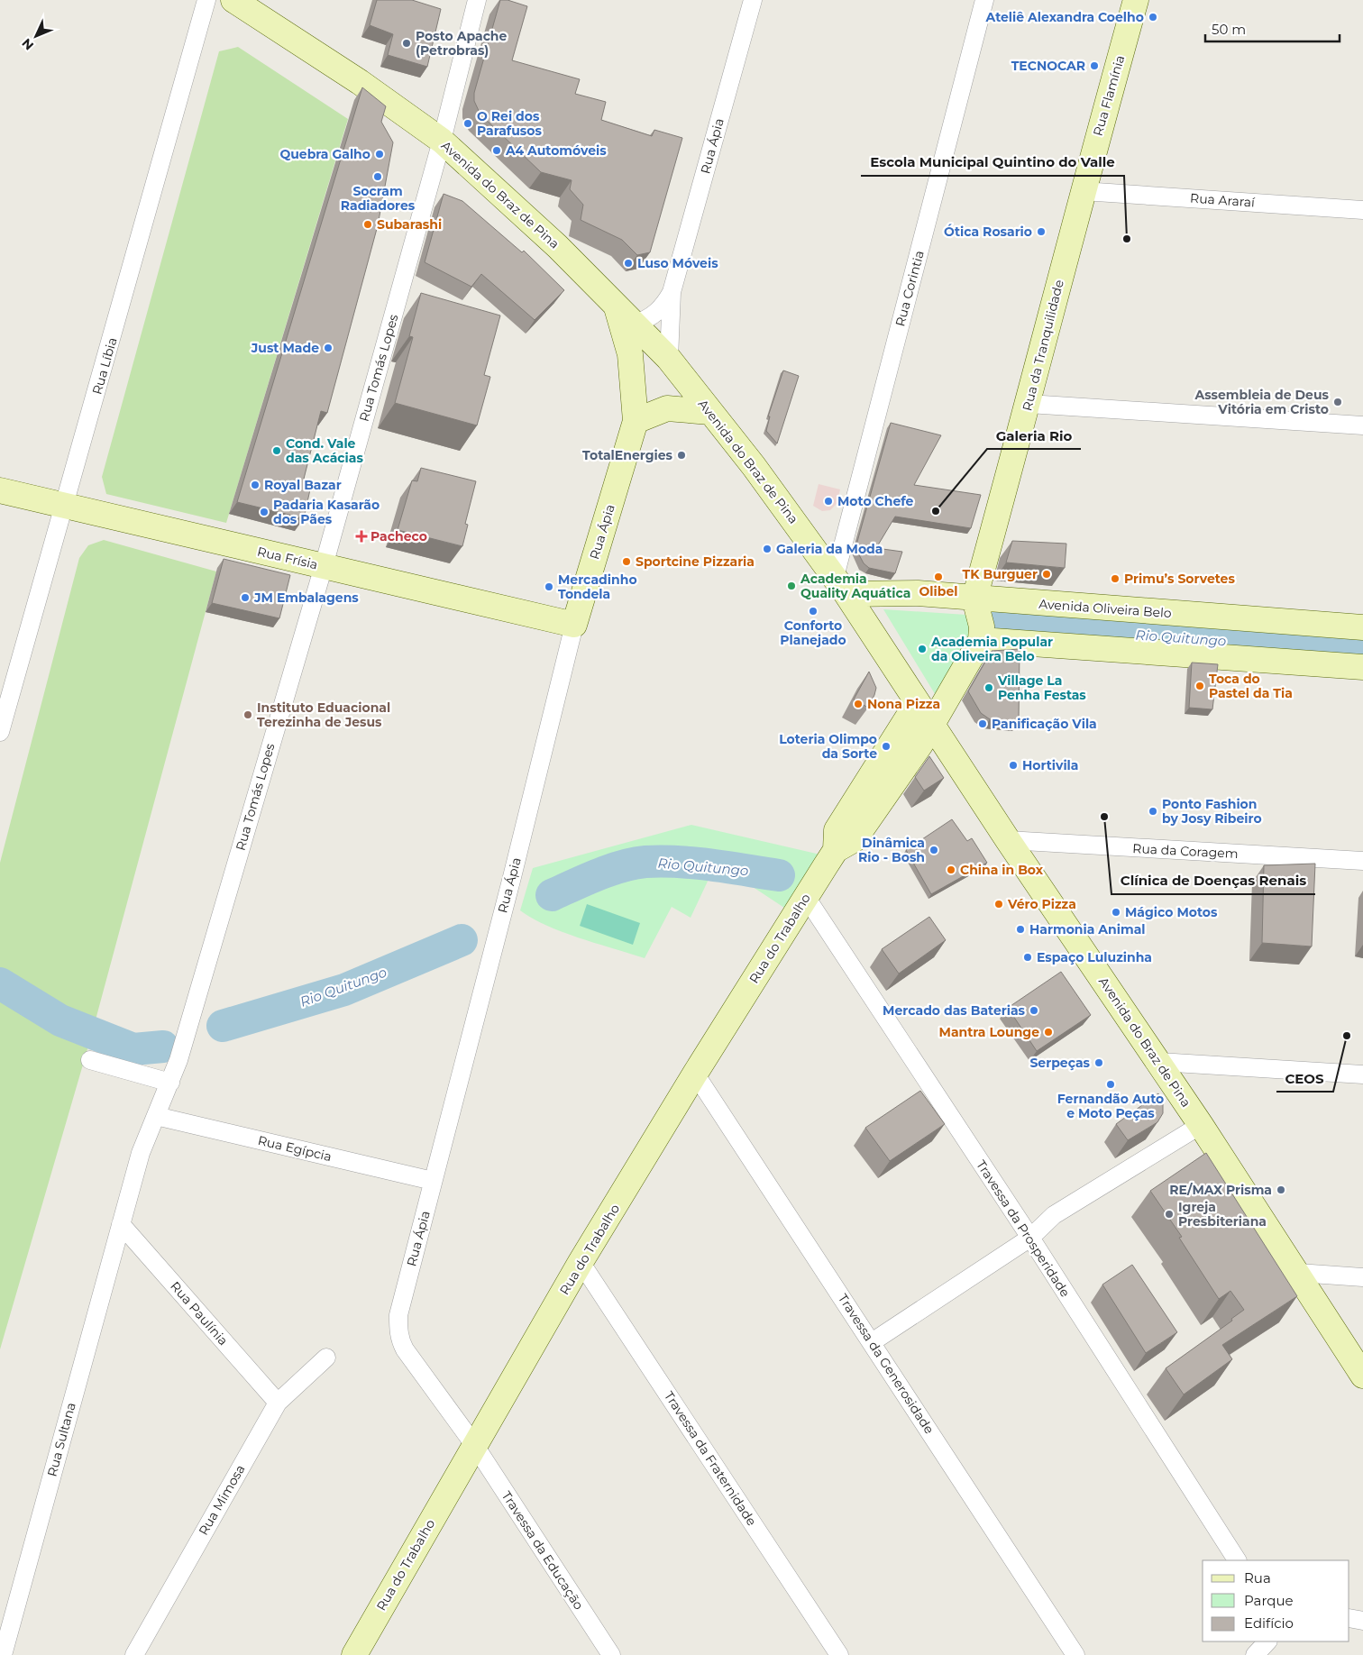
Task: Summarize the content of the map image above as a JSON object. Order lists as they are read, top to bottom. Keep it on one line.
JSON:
{"streets":{"street":["Rua Flamínia","Rua Ápia","Avenida do Braz de Pina","Rua Araraí","Rua Corintia","Rua da Tranquilidade","Rua Líbia","Rua Tomás Lopes","Rua Frísia","Avenida Oliveira Belo","Rua da Coragem","Rua do Trabalho","Rua Egípcia","Travessa da Prosperidade","Rua Paulínia","Travessa da Generosidade","Rua Sultana","Travessa da Fraternidade","Rua Mimosa","Travessa da Educação"]},"crossings":[["Rua Flamínia","Rua Araraí"],["Rua Flamínia","Rua da Tranquilidade"],["Rua Ápia","Avenida do Braz de Pina"],["Rua Ápia","Rua Frísia"],["Rua Ápia","Rua do Trabalho"],["Rua Ápia","Rua Egípcia"],["Rua Ápia","Travessa da Educação"],["Avenida do Braz de Pina","Rua Corintia"],["Avenida do Braz de Pina","Rua Tomás Lopes"],["Avenida do Braz de Pina","Avenida Oliveira Belo"],["Avenida do Braz de Pina","Rua da Coragem"],["Avenida do Braz de Pina","Rua do Trabalho"],["Rua Araraí","Rua da Tranquilidade"],["Rua Corintia","Avenida Oliveira Belo"],["Rua da Tranquilidade","Avenida Oliveira Belo"],["Rua Líbia","Rua Frísia"],["Rua Tomás Lopes","Rua Frísia"],["Rua Tomás Lopes","Rua Egípcia"],["Rua Tomás Lopes","Rua Paulínia"],["Rua Tomás Lopes","Rua Sultana"],["Rua do Trabalho","Travessa da Prosperidade"],["Rua do Trabalho","Travessa da Generosidade"],["Rua do Trabalho","Travessa da Fraternidade"],["Rua do Trabalho","Travessa da Educação"],["Rua Paulínia","Rua Sultana"],["Rua Paulínia","Rua Mimosa"]],"water":["Rio Quitungo"],"places":{"other":["Ateliê Alexandra Coelho","Posto Apache (Petrobras)","TECNOCAR","O Rei dos Parafusos","A4 Automóveis","Quebra Galho","Socram Radiadores","Subarashi","Ótica Rosario","Escola Municipal Quintino do Valle","Luso Móveis","Just Made","Assembleia de Deus Vitória em Cristo","Cond. Vale das Acácias","TotalEnergies","Royal Bazar","Moto Chefe","Galeria Rio","Padaria Kasarão dos Pães","Galeria da Moda","Sportcine Pizzaria","TK Burguer","Olibel","Primu’s Sorvetes","Academia Quality Aquática","Mercadinho Tondela","JM Embalagens","Conforto Planejado","Academia Popular da Oliveira Belo","Toca do Pastel da Tia","Village La Penha Festas","Nona Pizza","Instituto Eduacional Terezinha de Jesus","Panificação Vila","Loteria Olimpo da Sorte","Hortivila","Ponto Fashion by Josy Ribeiro","Clínica de Doenças Renais","Dinâmica Rio - Bosh","China in Box","Véro Pizza","Mágico Motos","Harmonia Animal","Espaço Luluzinha","Mercado das Baterias","Mantra Lounge","CEOS","Serpeças","Fernandão Auto e Moto Peças","RE/MAX Prisma","Igreja Presbiteriana"],"health":["Pacheco"]},"legend":["Rua","Parque","Edifício"],"scale_bar":"50 m","north":"bottom left"}
